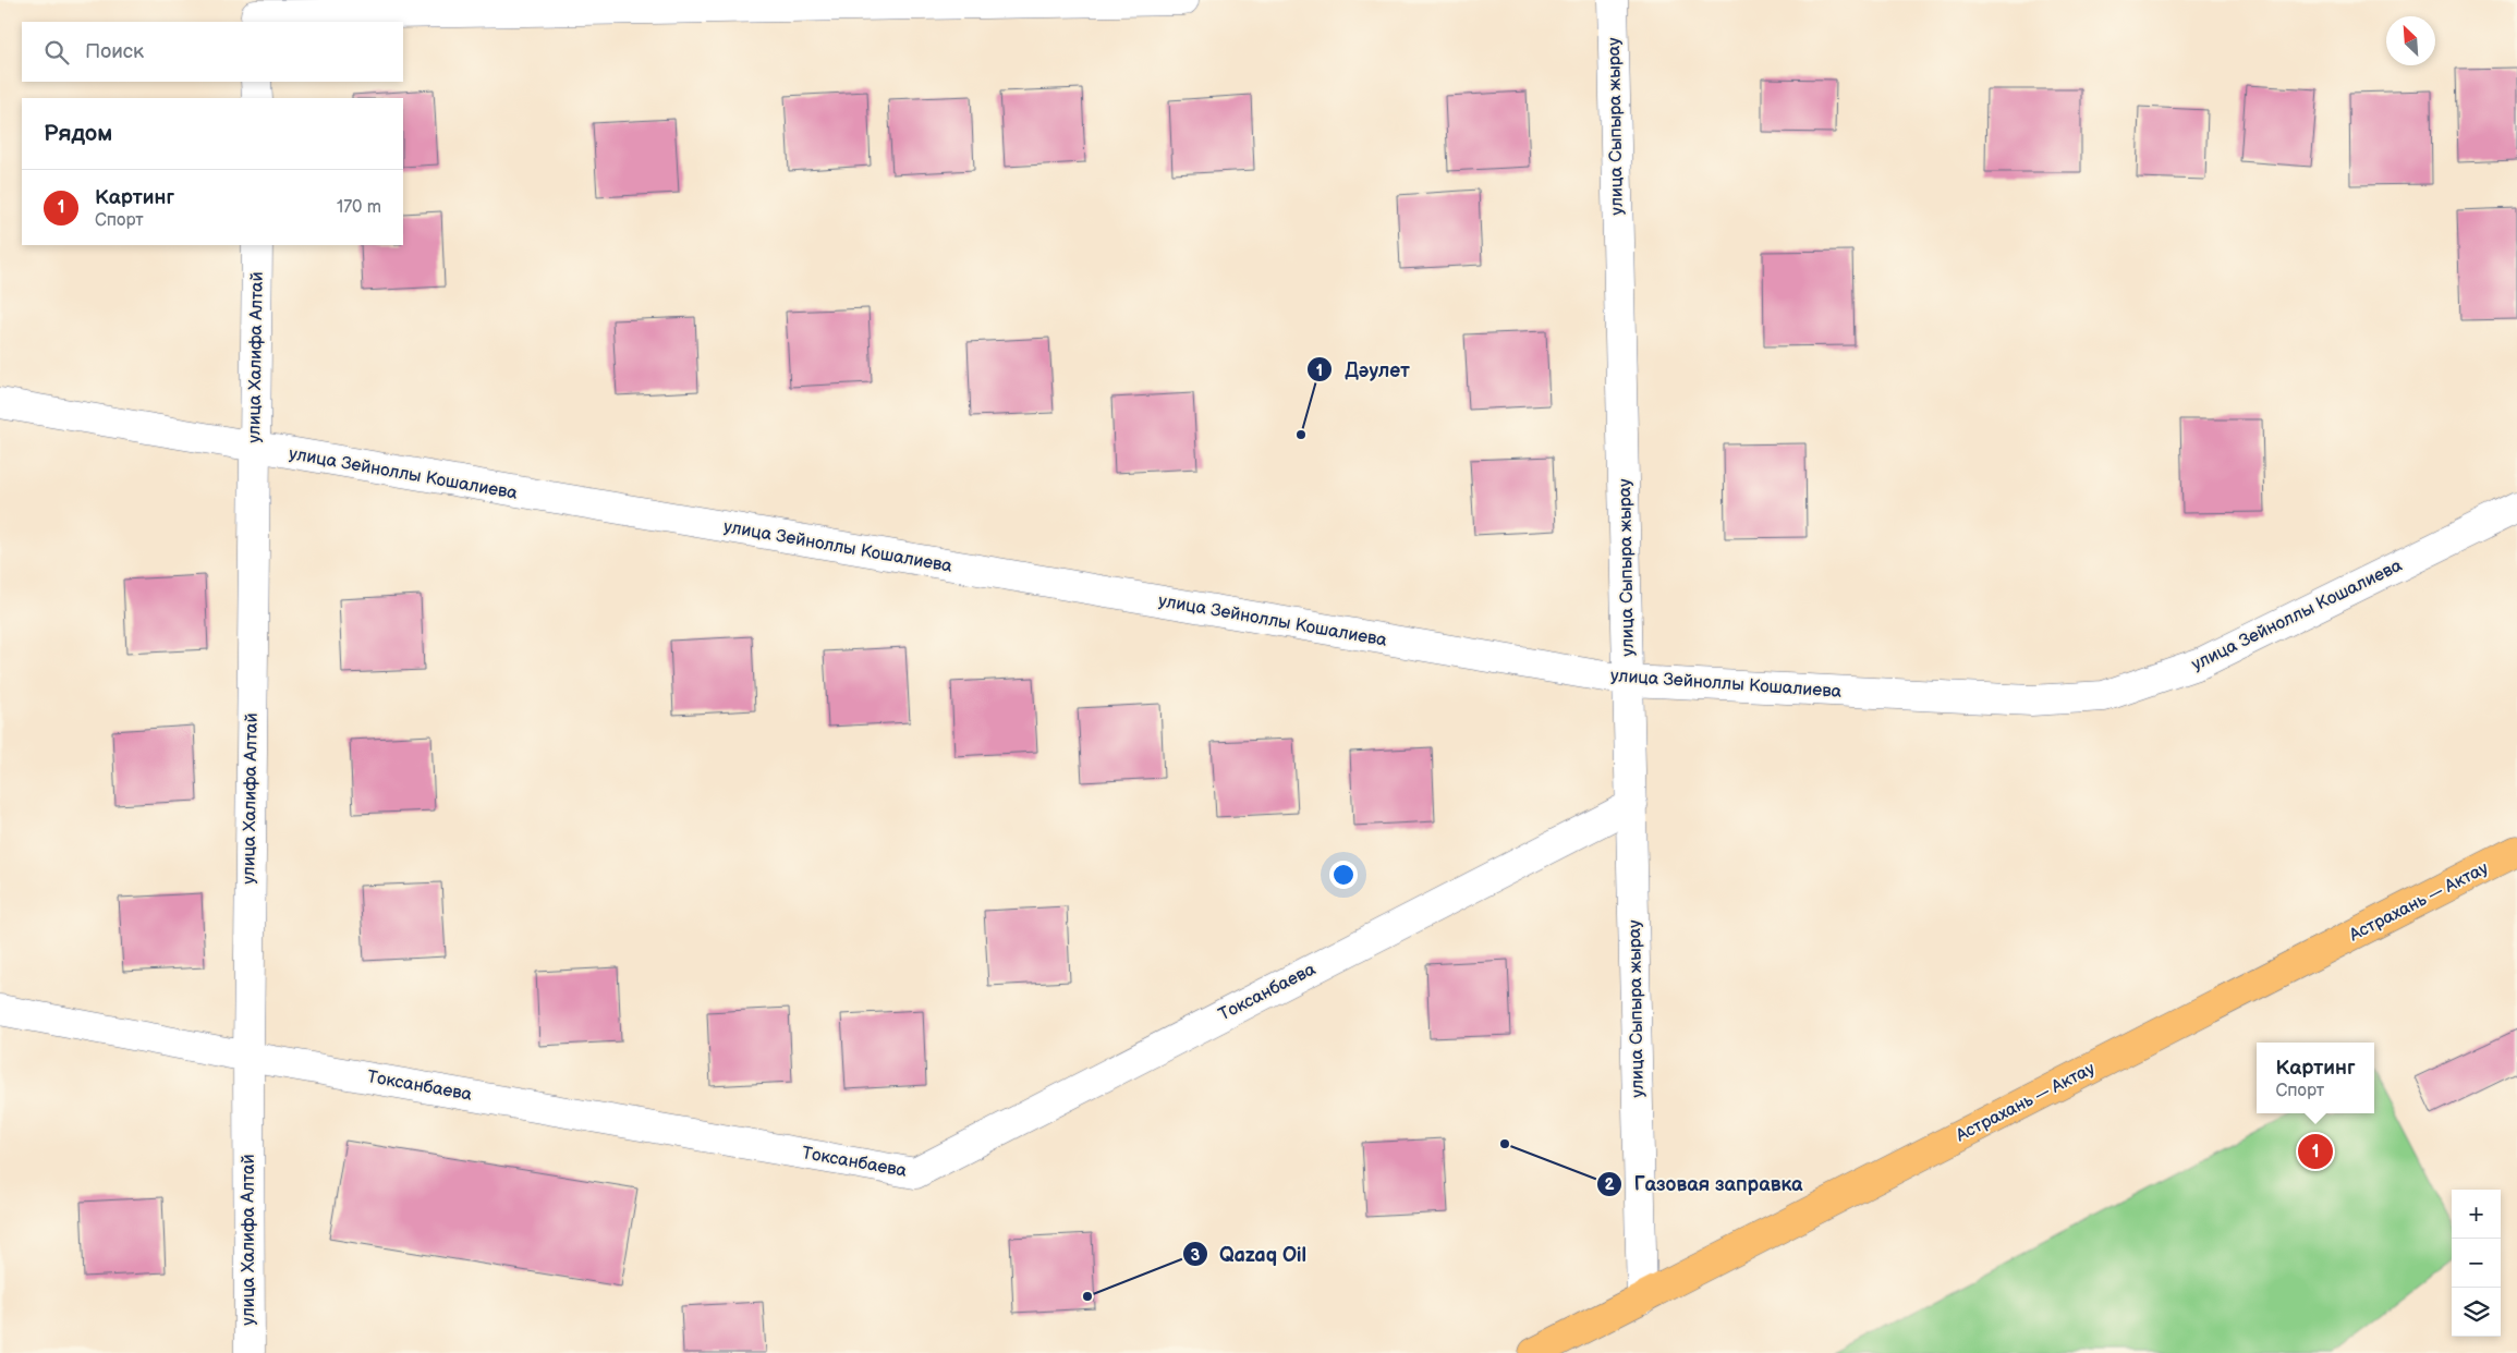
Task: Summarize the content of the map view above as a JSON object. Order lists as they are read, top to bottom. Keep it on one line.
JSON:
{"streets":{"highway":["Астрахань — Актау"],"street":["улица Сыпыра жырау","улица Халифа Алтай","улица Зейноллы Кошалиева","Токсанбаева"]},"crossings":[["улица Сыпыра жырау","улица Зейноллы Кошалиева"],["улица Сыпыра жырау","Астрахань — Актау"],["улица Сыпыра жырау","Токсанбаева"],["улица Халифа Алтай","улица Зейноллы Кошалиева"],["улица Халифа Алтай","Токсанбаева"]],"places":["Дәулет","Газовая заправка","Qazaq Oil"],"north":"top left","page":{"search":"Поиск","heading":"Рядом","list":[{"mark":"1","name":"Картинг","note":"Спорт","value":"170 m"}],"popup":["Картинг","Спорт"],"pins":"1","map_buttons":["+","−"]}}
